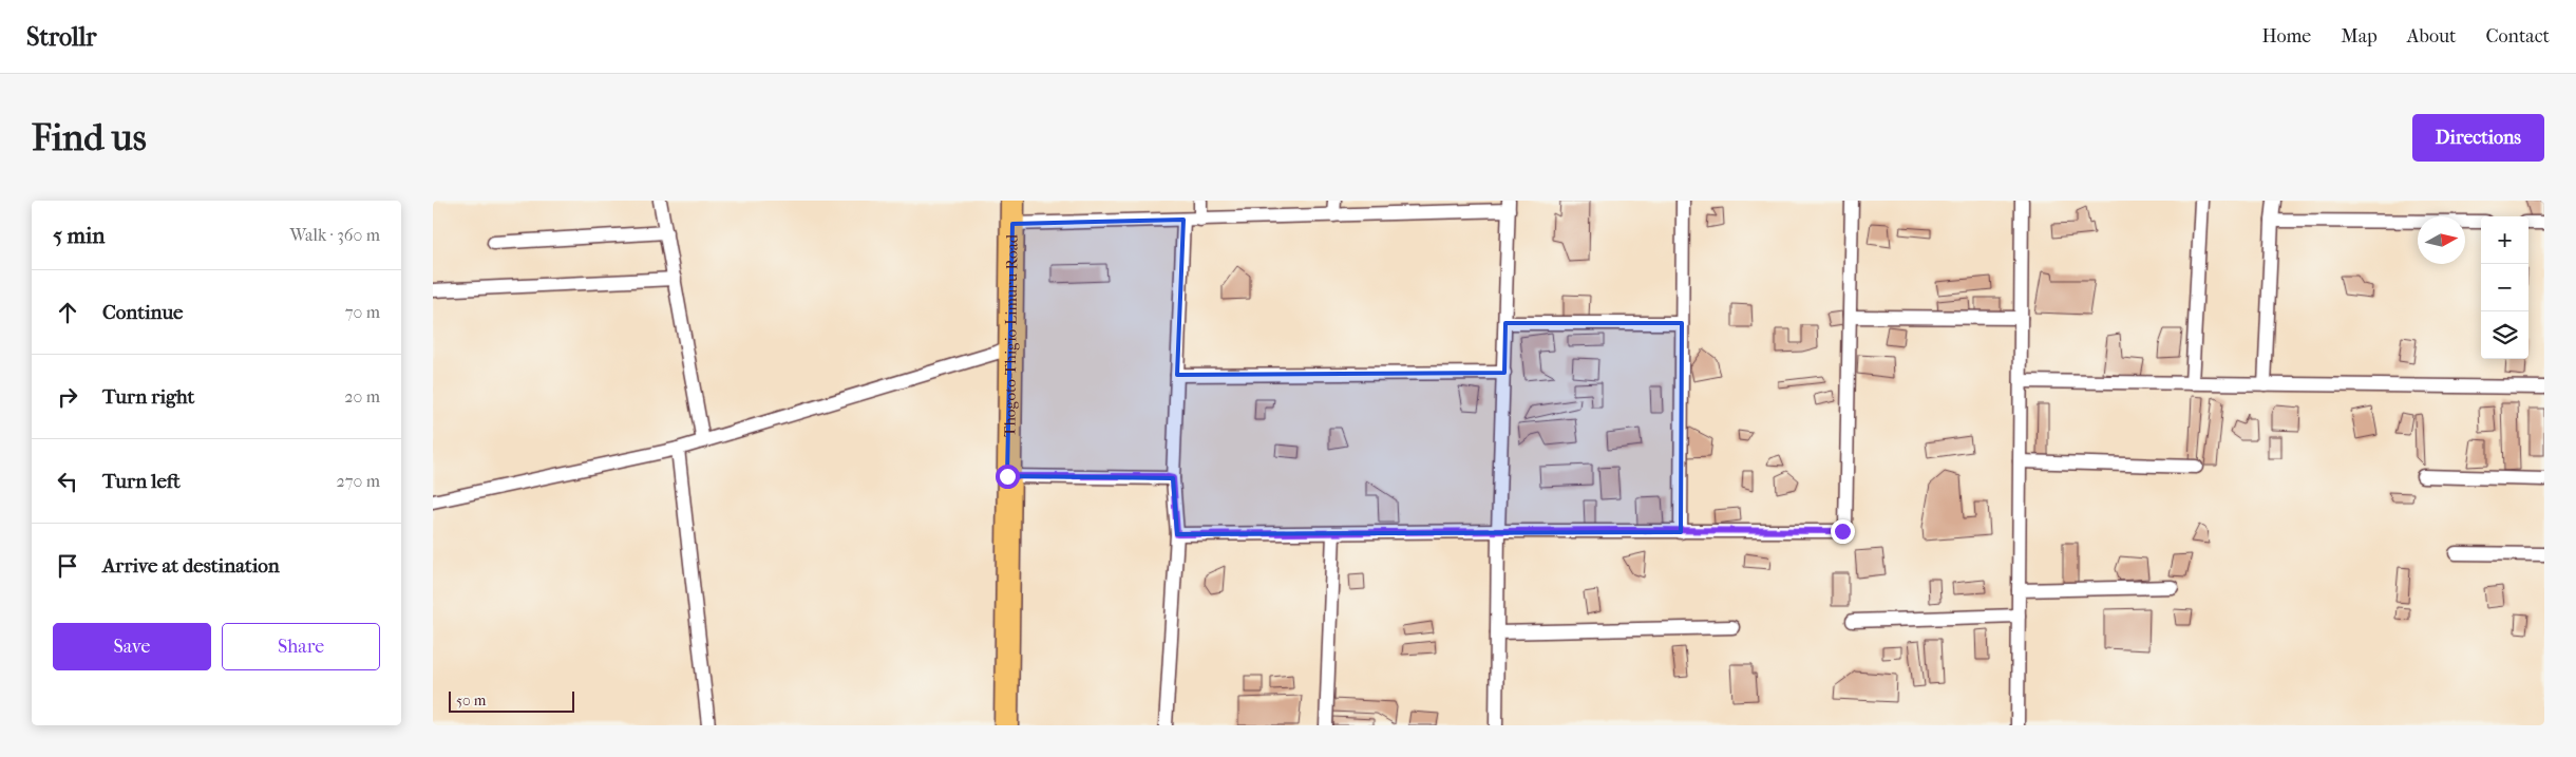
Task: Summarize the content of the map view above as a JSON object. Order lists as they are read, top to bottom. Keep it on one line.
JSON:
{"streets":{"highway":["Thogoto-Thigio-Limuru Road"]},"scale_bar":"50 m","north":"right","page":{"header":"Strollr","nav":["Home","Map","About","Contact"],"buttons":["Directions",["Save","Share"]],"title":"Find us","heading":["5 min","Walk · 360 m"],"map_buttons":["+","−"],"list":[["Continue","70 m"],["Turn right","20 m"],["Turn left","270 m"],"Arrive at destination"],"scale":"50 m"}}
